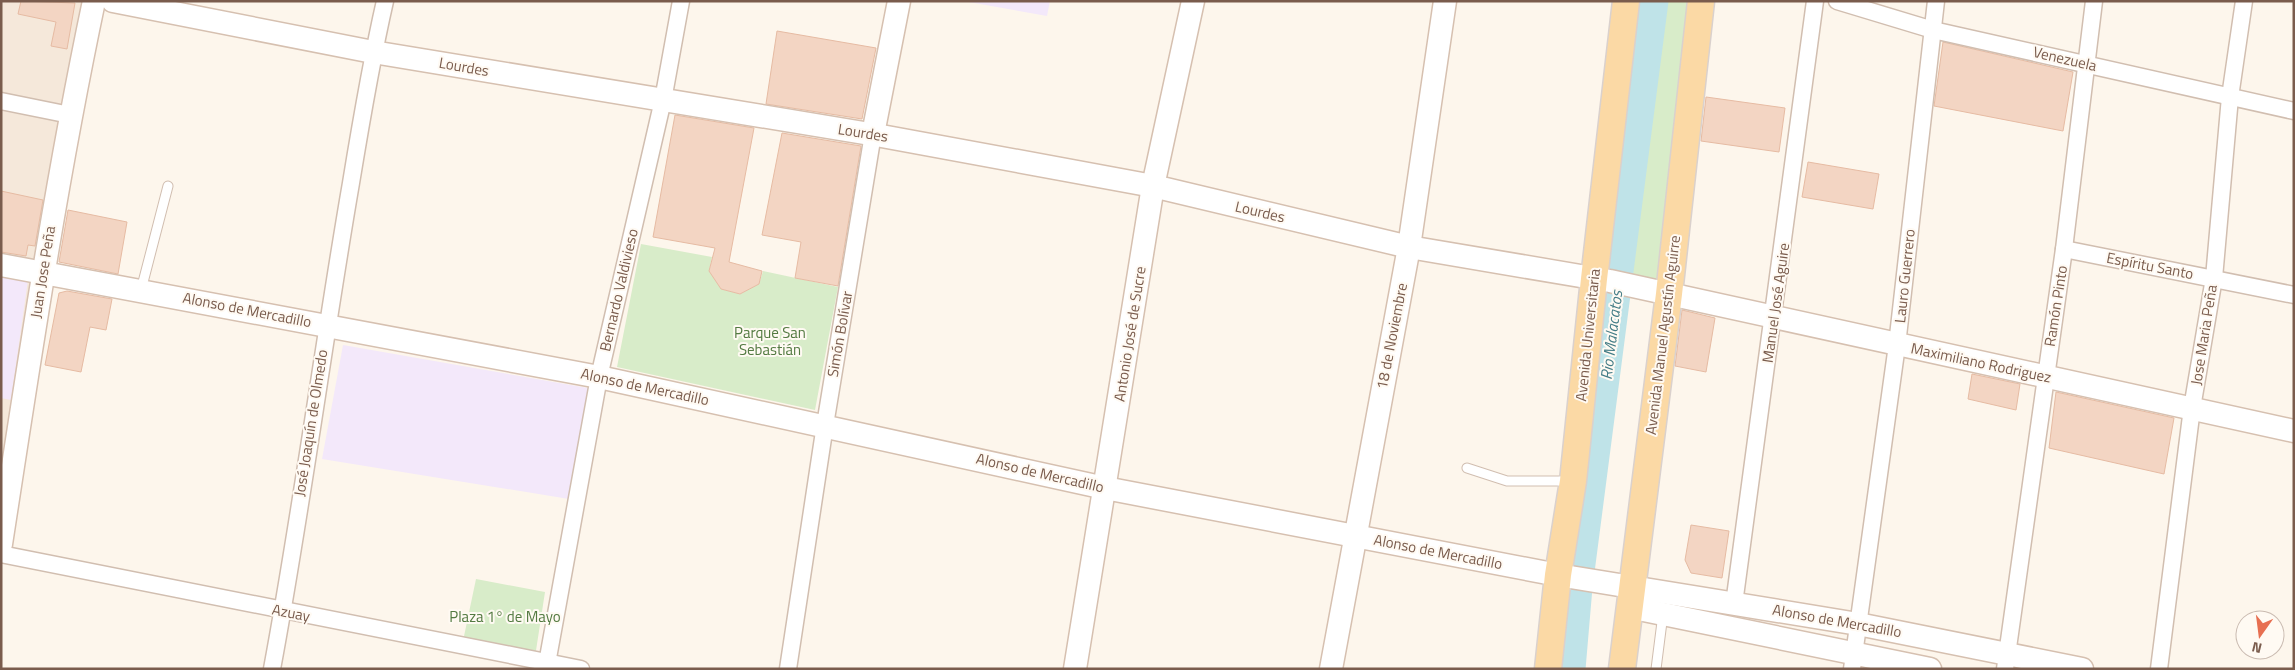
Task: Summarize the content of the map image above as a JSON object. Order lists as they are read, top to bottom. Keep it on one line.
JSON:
{"streets":{"main road":["Avenida Universitaria","Avenida Manuel Agustín Aguirre"],"street":["Venezuela","Lourdes","Espíritu Santo","Juan Jose Peña","Lauro Guerrero","Bernardo Valdivieso","Manuel José Aguire","Ramón Pinto","Alonso de Mercadillo","Simón Bolívar","Antonio José de Sucre","Jose Maria Peña","18 de Noviembre","Maximiliano Rodriguez","José Joaquín de Olmedo","Azuay"]},"crossings":[["Venezuela","Lauro Guerrero"],["Venezuela","Ramón Pinto"],["Venezuela","Jose Maria Peña"],["Lourdes","Bernardo Valdivieso"],["Lourdes","Simón Bolívar"],["Lourdes","Antonio José de Sucre"],["Lourdes","Avenida Universitaria"],["Lourdes","Avenida Manuel Agustín Aguirre"],["Lourdes","18 de Noviembre"],["Lourdes","Maximiliano Rodriguez"],["Lourdes","José Joaquín de Olmedo"],["Espíritu Santo","Ramón Pinto"],["Espíritu Santo","Jose Maria Peña"],["Juan Jose Peña","Alonso de Mercadillo"],["Lauro Guerrero","Alonso de Mercadillo"],["Lauro Guerrero","Maximiliano Rodriguez"],["Bernardo Valdivieso","Alonso de Mercadillo"],["Bernardo Valdivieso","Azuay"],["Manuel José Aguire","Alonso de Mercadillo"],["Manuel José Aguire","Maximiliano Rodriguez"],["Ramón Pinto","Alonso de Mercadillo"],["Ramón Pinto","Maximiliano Rodriguez"],["Alonso de Mercadillo","Simón Bolívar"],["Alonso de Mercadillo","Antonio José de Sucre"],["Alonso de Mercadillo","Avenida Universitaria"],["Alonso de Mercadillo","Avenida Manuel Agustín Aguirre"],["Alonso de Mercadillo","18 de Noviembre"],["Alonso de Mercadillo","José Joaquín de Olmedo"],["Avenida Manuel Agustín Aguirre","Maximiliano Rodriguez"],["Jose Maria Peña","Maximiliano Rodriguez"],["José Joaquín de Olmedo","Azuay"]],"water":["Rio Malacatos"],"parks":["Parque San Sebastián","Plaza 1° de Mayo"],"north":"bottom"}
